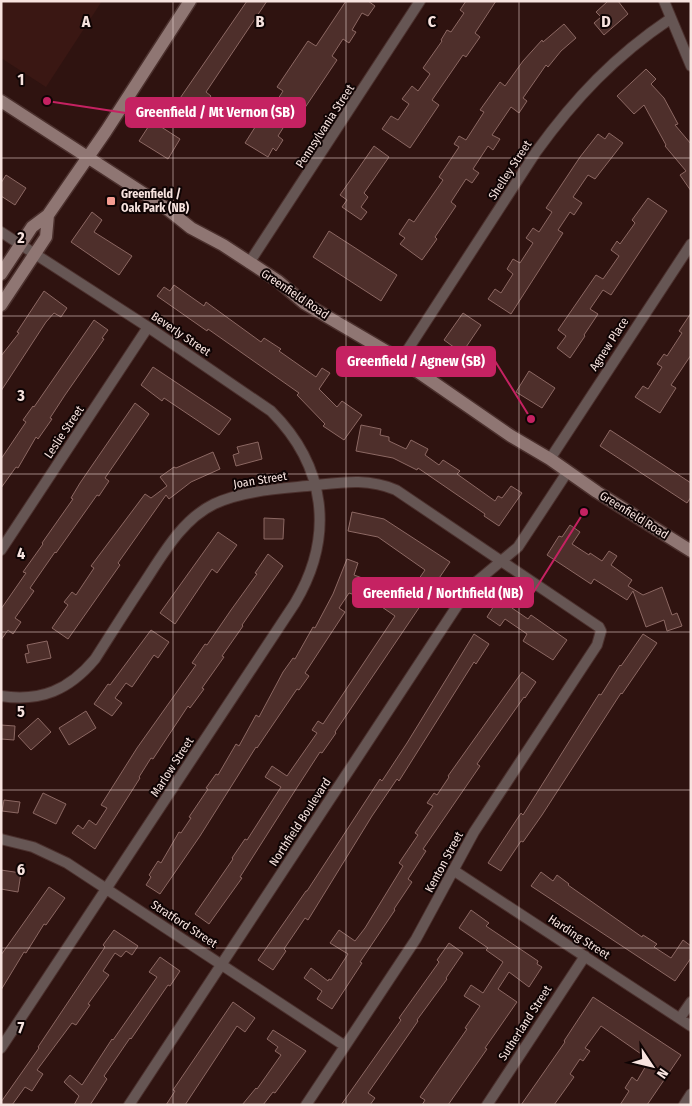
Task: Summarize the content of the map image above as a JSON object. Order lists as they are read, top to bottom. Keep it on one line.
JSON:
{"streets":{"main road":["Greenfield Road"],"street":["Pennsylvania Street","Shelley Street","Beverly Street","Agnew Place","Leslie Street","Joan Street","Marlow Street","Northfield Boulevard","Kenton Street","Stratford Street","Harding Street","Sutherland Street"]},"crossings":[["Pennsylvania Street","Greenfield Road"],["Shelley Street","Greenfield Road"],["Greenfield Road","Agnew Place"],["Greenfield Road","Northfield Boulevard"],["Beverly Street","Leslie Street"],["Beverly Street","Joan Street"],["Beverly Street","Marlow Street"],["Joan Street","Marlow Street"],["Joan Street","Northfield Boulevard"],["Joan Street","Kenton Street"],["Marlow Street","Stratford Street"],["Northfield Boulevard","Stratford Street"],["Kenton Street","Stratford Street"],["Kenton Street","Harding Street"],["Harding Street","Sutherland Street"]],"places":{"other":["Greenfield / Mt Vernon (SB)","Greenfield / Agnew (SB)","Greenfield / Northfield (NB)"],"transit":["Greenfield / Oak Park (NB)"]},"north":"bottom right","grid":{"columns":["A","B","C","D"],"rows":["1","2","3","4","5","6","7"]}}
